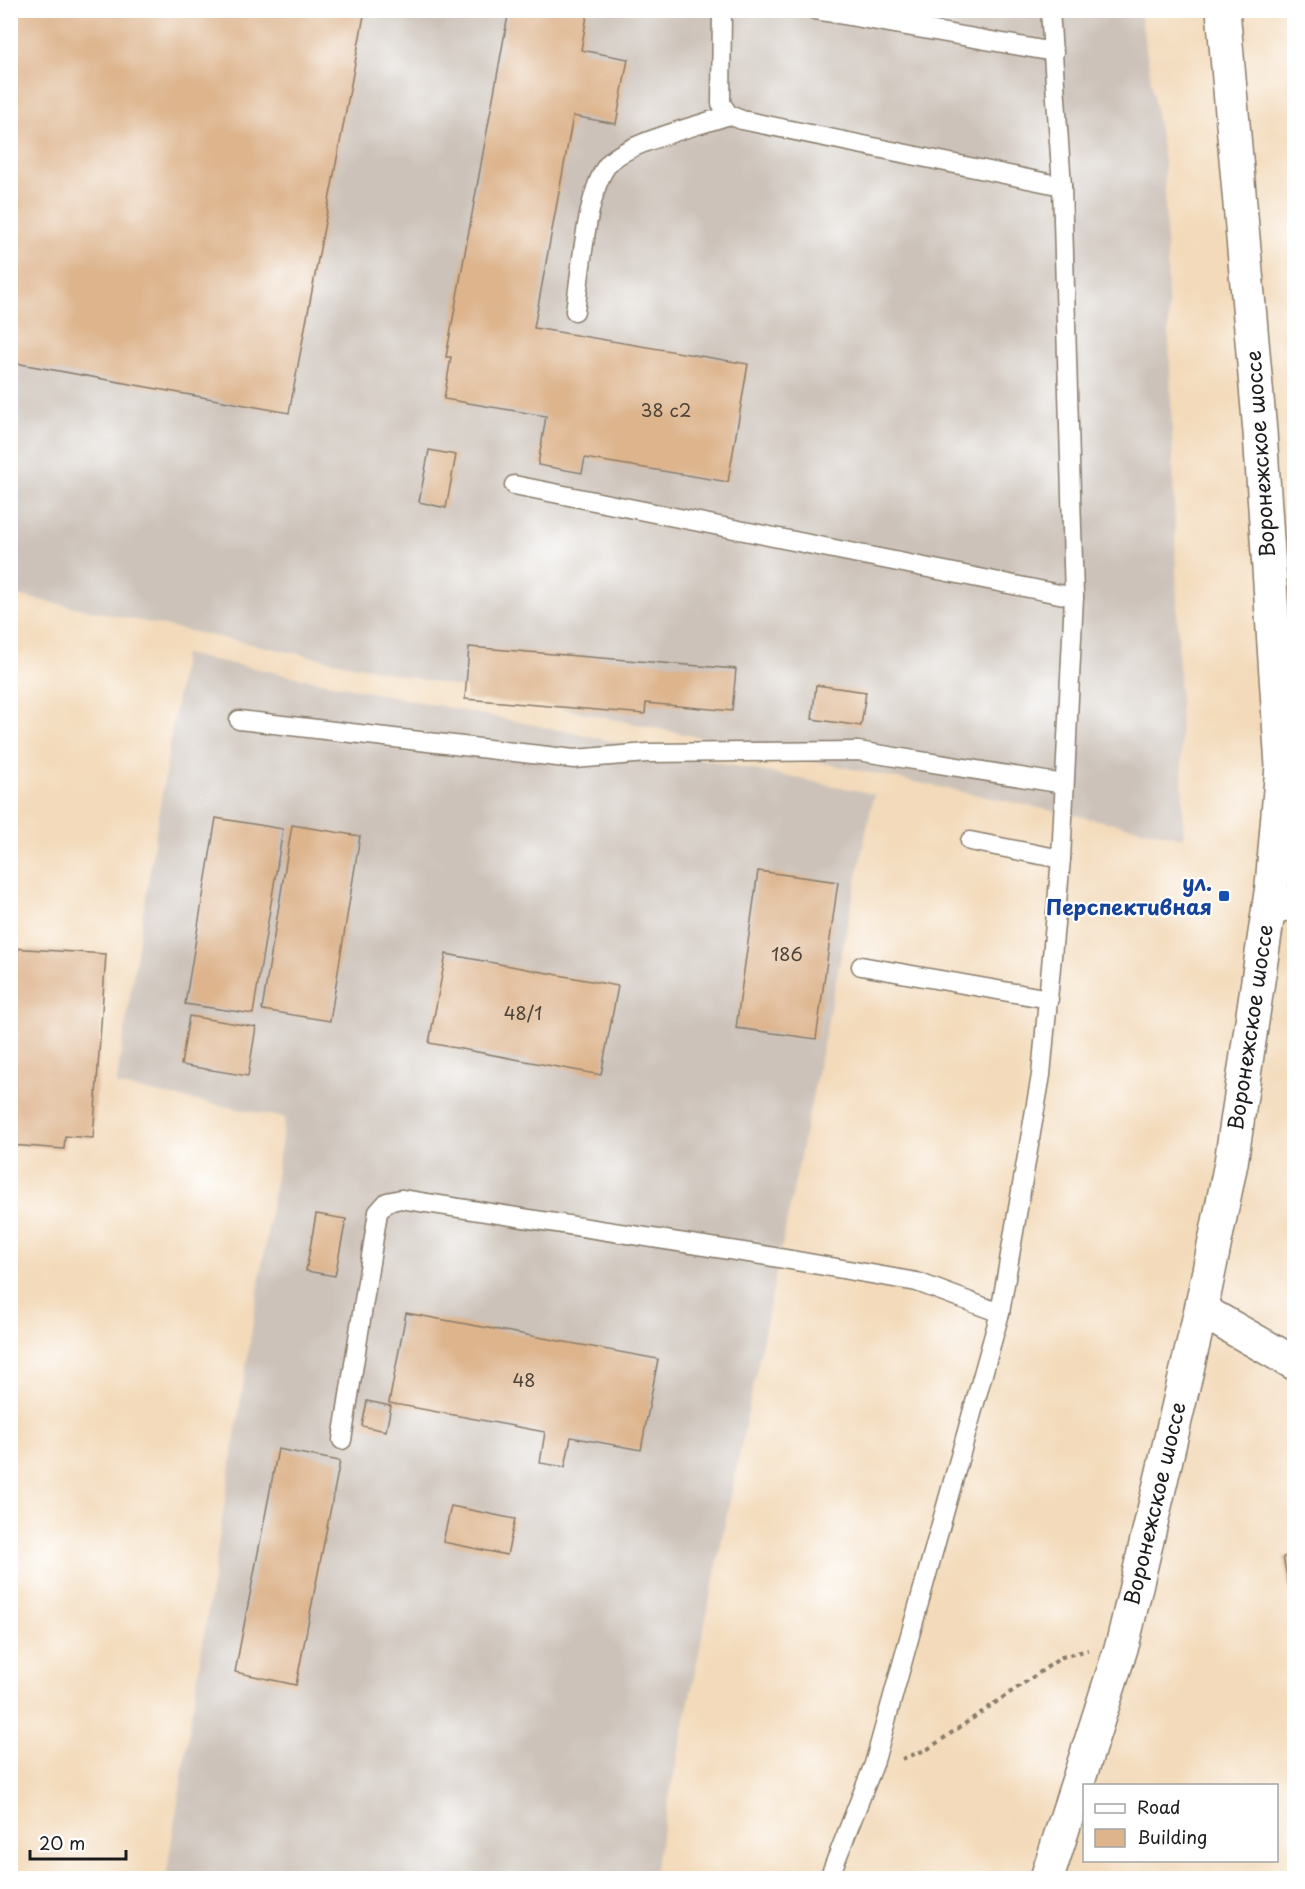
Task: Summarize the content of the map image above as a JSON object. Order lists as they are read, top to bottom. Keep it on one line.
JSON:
{"streets":{"main road":["Воронежское шоссе"]},"places":{"transit":["ул. Перспективная"]},"house_numbers":["38 с2","186","48/1","48"],"legend":["Road","Building"],"scale_bar":"20 m"}
